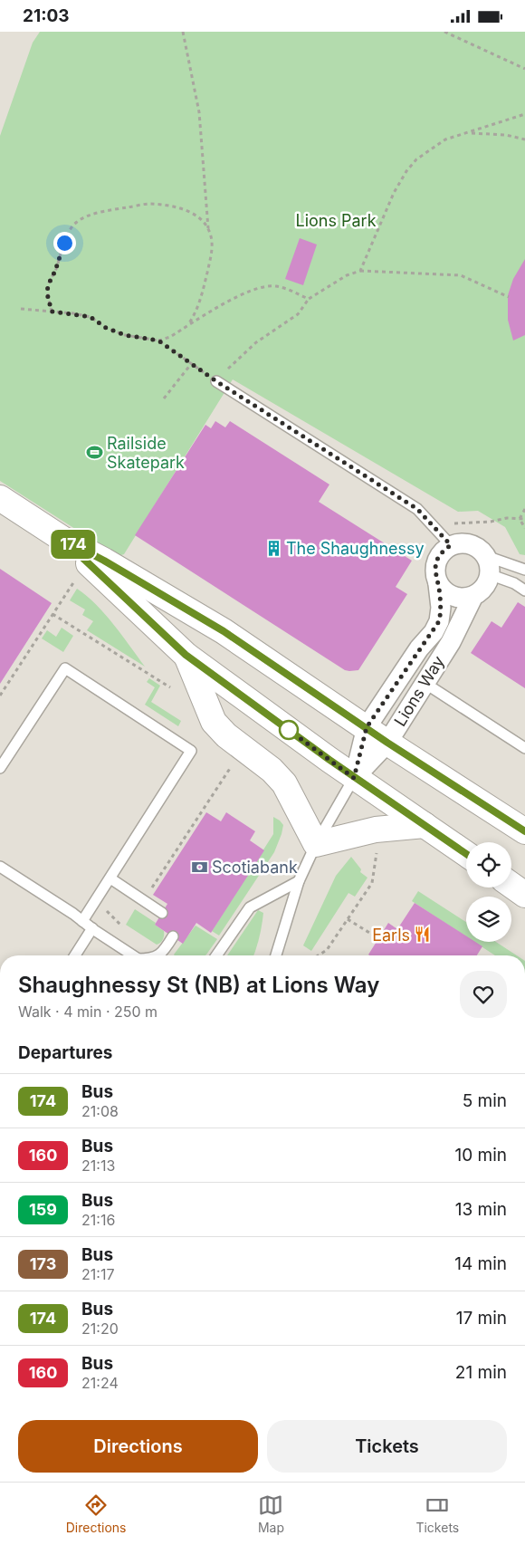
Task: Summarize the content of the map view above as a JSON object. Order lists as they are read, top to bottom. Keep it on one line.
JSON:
{"streets":{"street":["Lions Way"]},"parks":["Lions Park"],"places":{"sports":["Railside Skatepark"],"building":["The Shaughnessy"],"bank":["Scotiabank"],"restaurant":["Earls"]},"lines":["bus line 174"],"page":{"status":"21:03","on_map":"174","heading":[["Shaughnessy St (NB) at Lions Way","Walk · 4 min · 250 m"],"Departures"],"list":[{"mark":"174","name":"Bus","note":"21:08","value":"5 min"},{"mark":"160","name":"Bus","note":"21:13","value":"10 min"},{"mark":"159","name":"Bus","note":"21:16","value":"13 min"},{"mark":"173","name":"Bus","note":"21:17","value":"14 min"},{"mark":"174","name":"Bus","note":"21:20","value":"17 min"},{"mark":"160","name":"Bus","note":"21:24","value":"21 min"}],"buttons":["Directions","Tickets"],"tabs":["Directions","Map","Tickets"]}}
